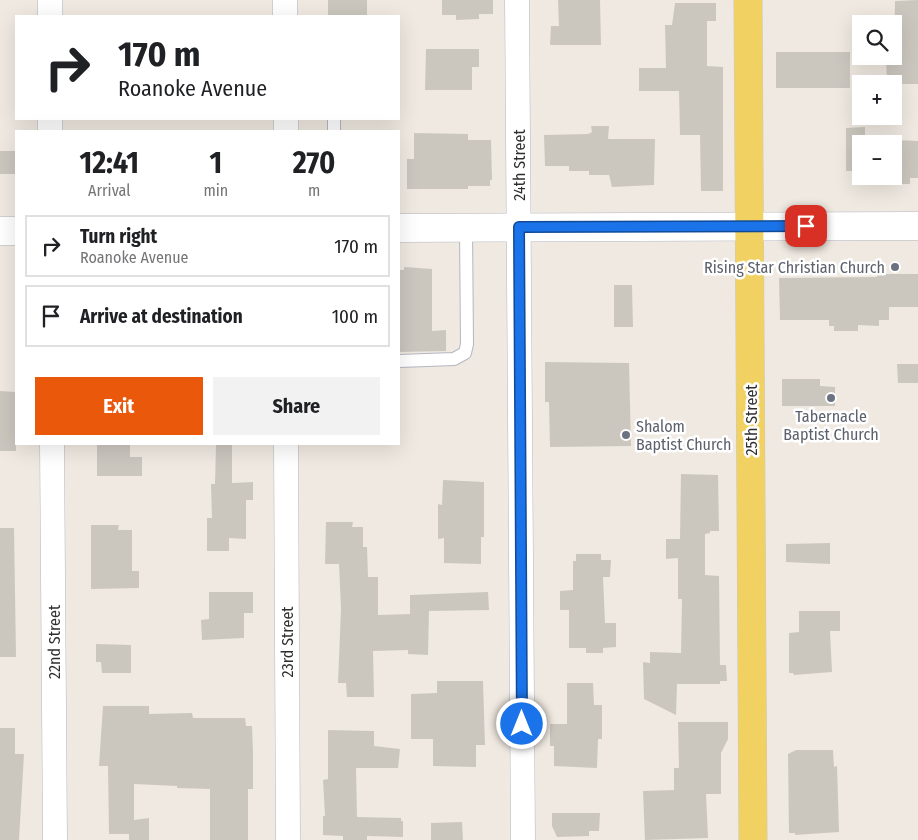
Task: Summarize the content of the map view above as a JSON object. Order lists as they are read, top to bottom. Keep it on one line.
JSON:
{"streets":{"main road":["25th Street"],"street":["24th Street","22nd Street","23rd Street"]},"places":["Rising Star Christian Church","Tabernacle Baptist Church","Shalom Baptist Church"],"page":{"map_buttons":["+","−"],"turn":["170 m","Roanoke Avenue"],"eta":["12:41","Arrival","1","min","270","m"],"list":[{"name":"Turn right","note":"Roanoke Avenue","value":"170 m"},{"name":"Arrive at destination","value":"100 m"}],"buttons":["Exit","Share"]}}
